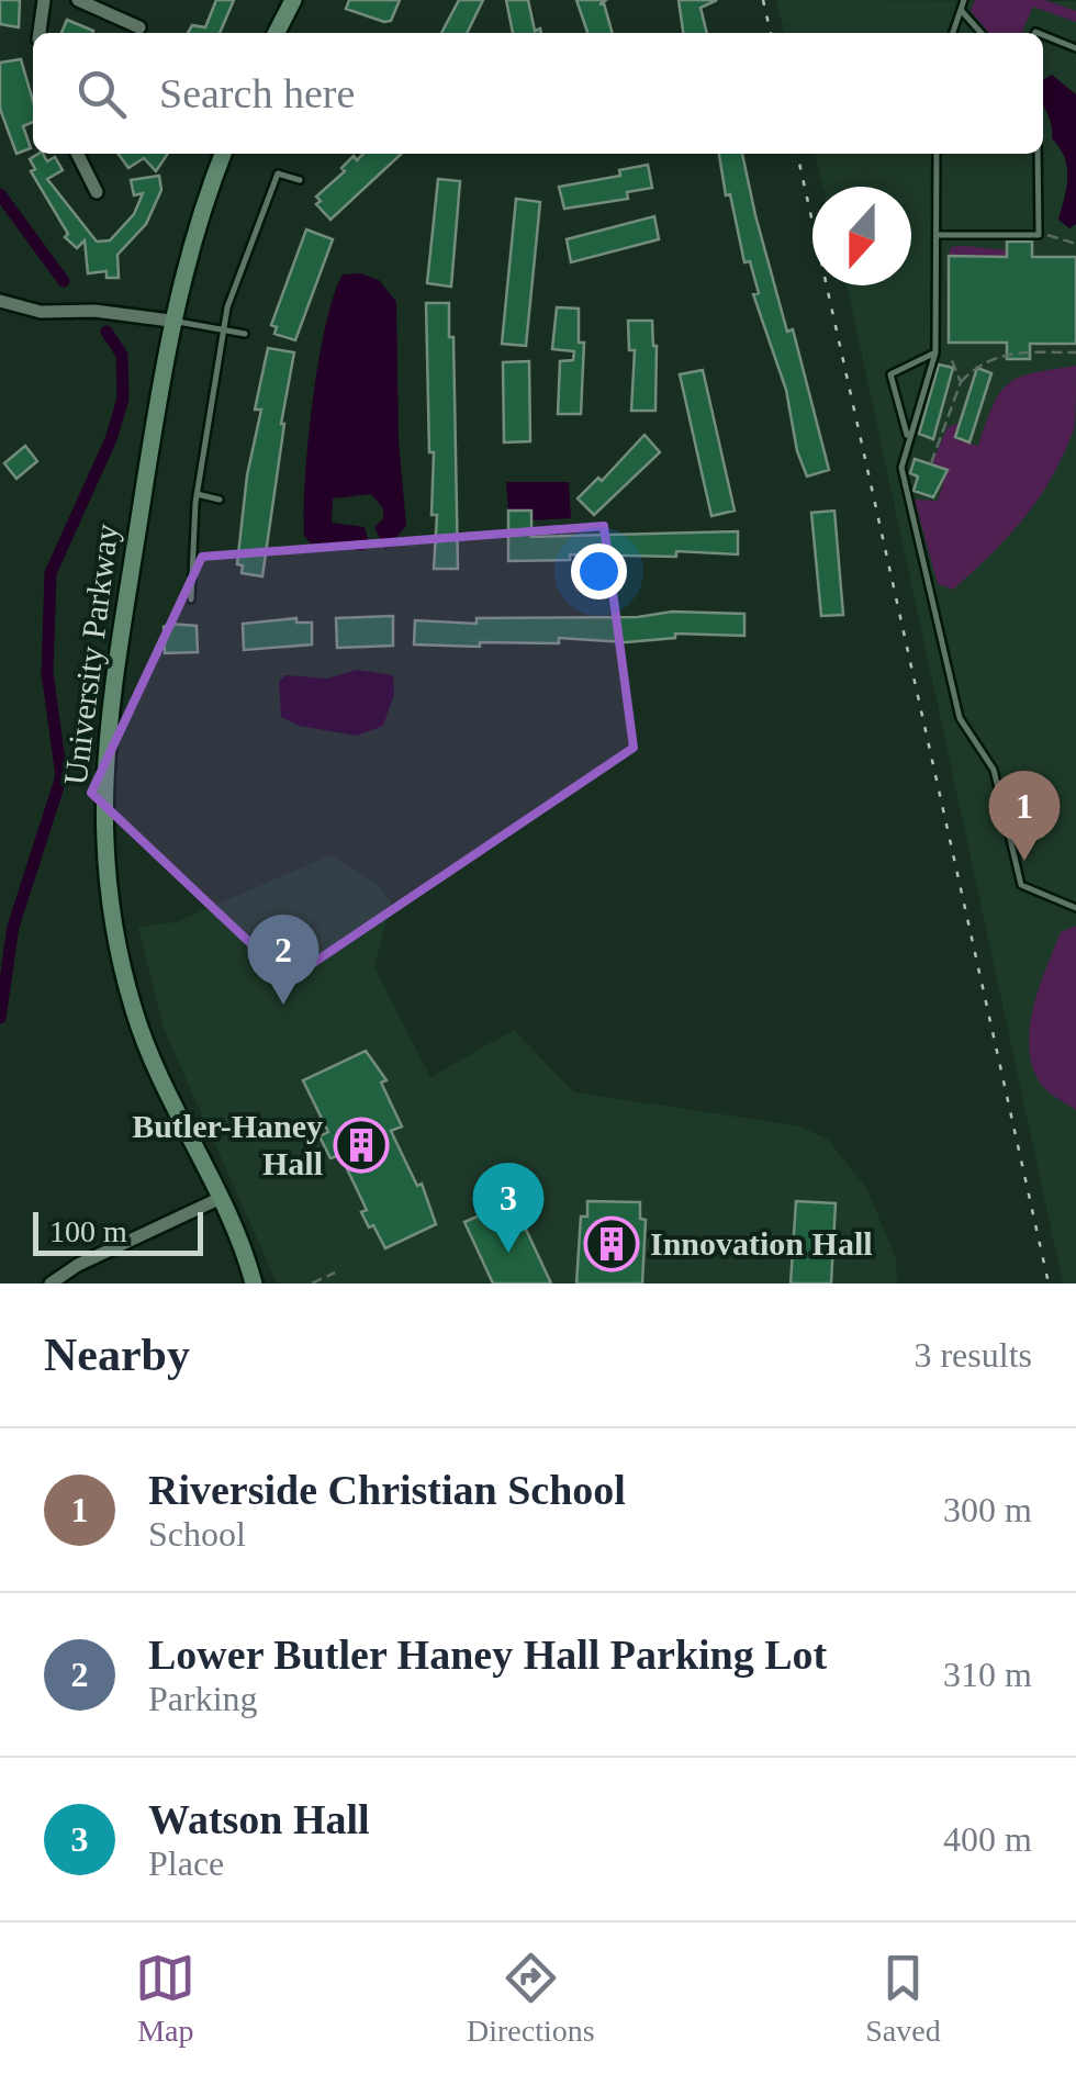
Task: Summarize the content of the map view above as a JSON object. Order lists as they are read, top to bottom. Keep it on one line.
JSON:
{"streets":{"main road":["University Parkway"]},"places":{"building":["Butler-Haney Hall","Innovation Hall"]},"scale_bar":"100 m","north":"bottom","page":{"search":"Search here","pins":["1","2","3"],"scale":"100 m","heading":["Nearby","3 results"],"list":[{"mark":"1","name":"Riverside Christian School","note":"School","value":"300 m"},{"mark":"2","name":"Lower Butler Haney Hall Parking Lot","note":"Parking","value":"310 m"},{"mark":"3","name":"Watson Hall","note":"Place","value":"400 m"}],"nav":["Map","Directions","Saved"]}}
